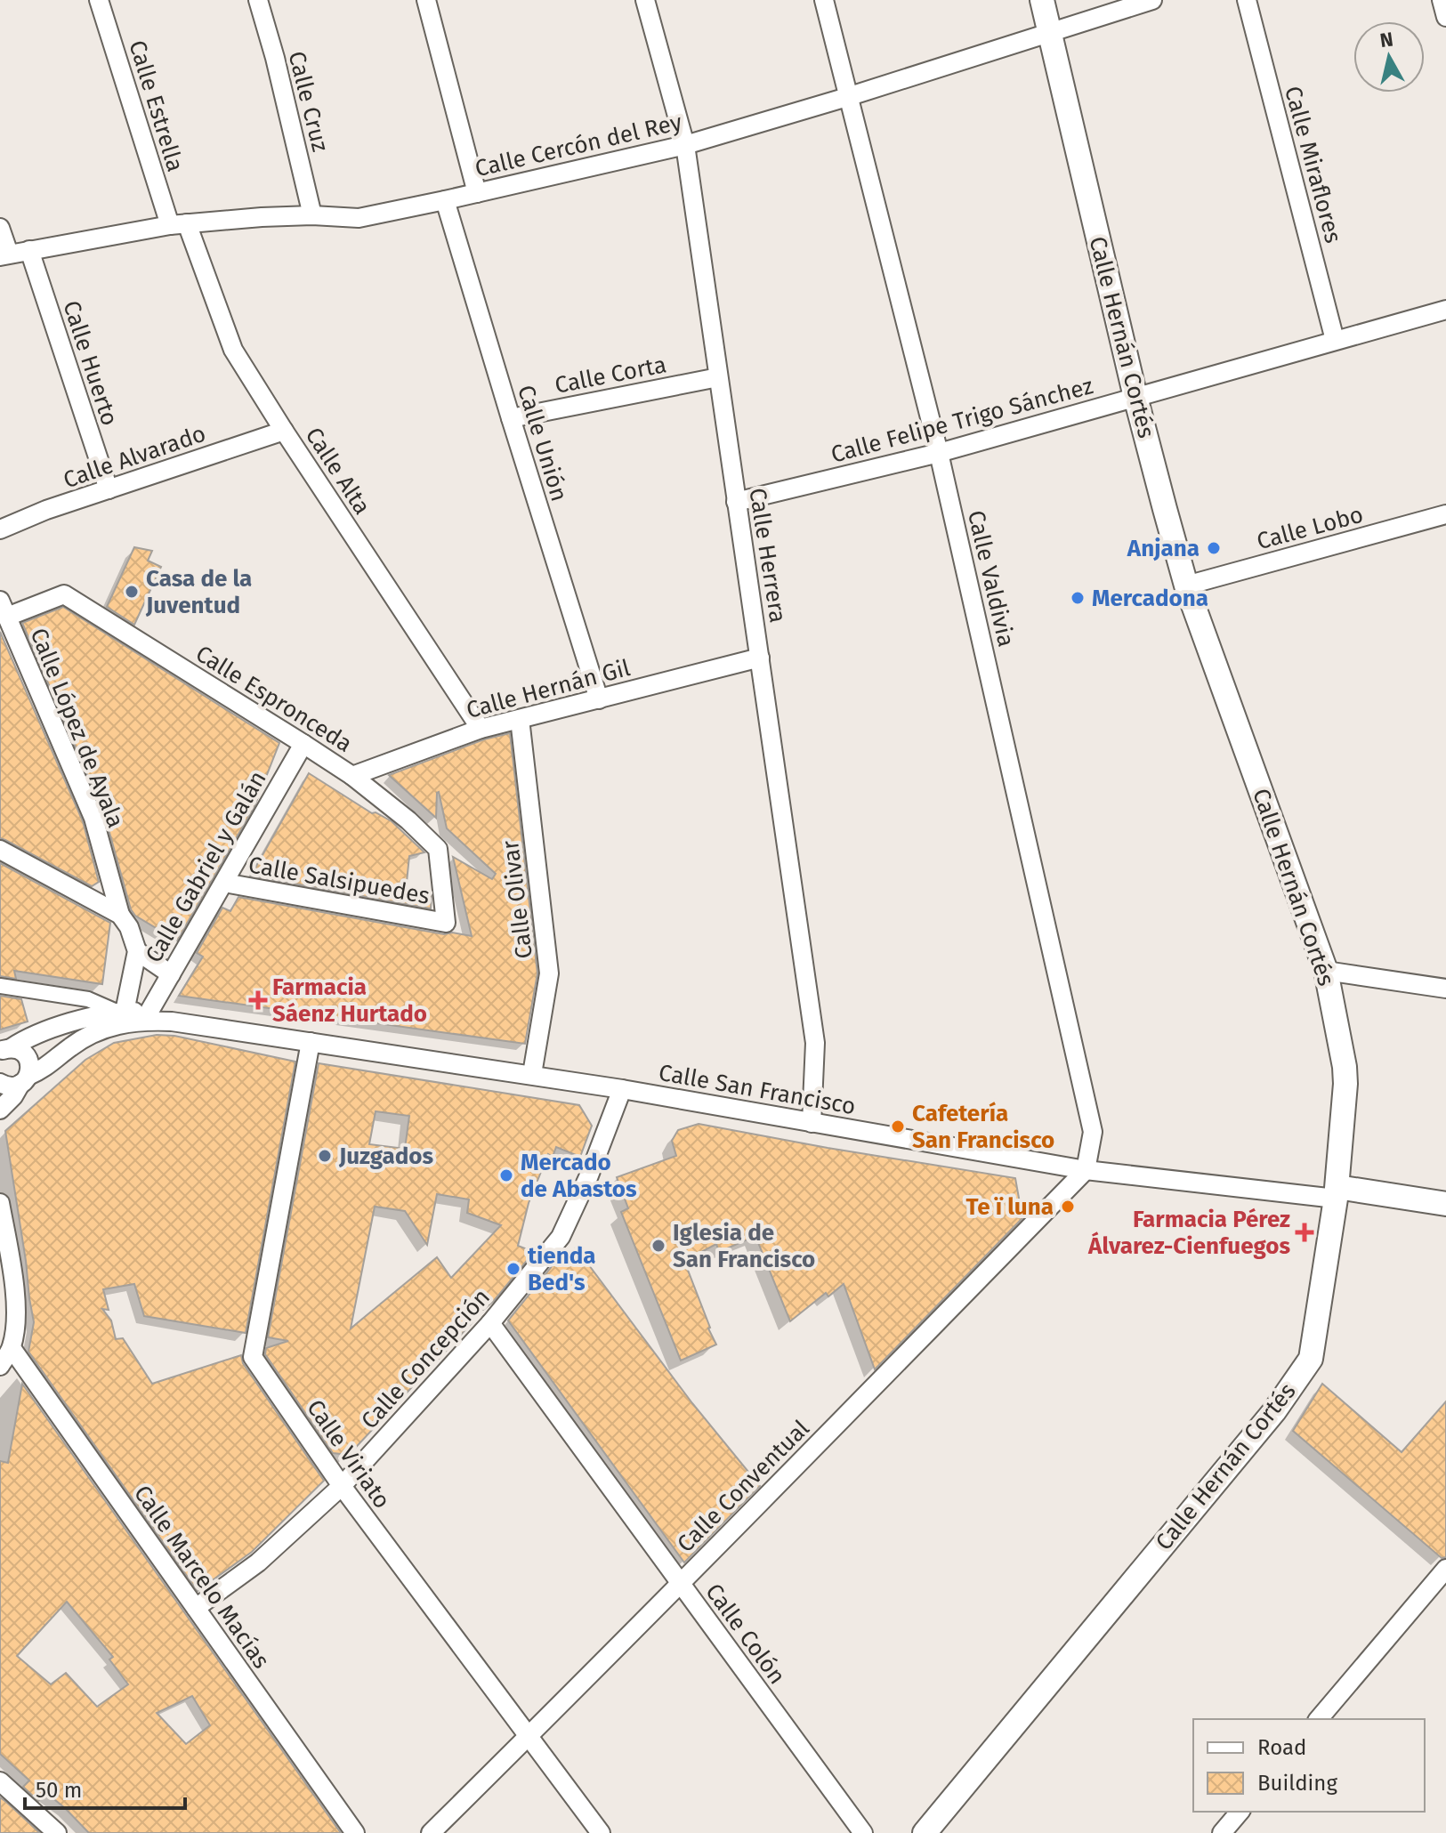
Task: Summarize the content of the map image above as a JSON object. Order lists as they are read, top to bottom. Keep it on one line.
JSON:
{"streets":{"street":["Calle Cruz","Calle Estrella","Calle Cercón del Rey","Calle Miraflores","Calle Hernán Cortés","Calle Huerto","Calle Corta","Calle Felipe Trigo Sánchez","Calle Unión","Calle Alvarado","Calle Alta","Calle Lobo","Calle Herrera","Calle Valdivia","Calle Hernán Gil","Calle Espronceda","Calle López de Ayala","Calle Gabriel y Galán","Calle Salsipuedes","Calle Olivar","Calle San Francisco","Calle Concepción","Calle Viriato","Calle Conventual","Calle Marcelo Macías","Calle Colón"]},"crossings":[["Calle Cruz","Calle Cercón del Rey"],["Calle Estrella","Calle Cercón del Rey"],["Calle Estrella","Calle Alta"],["Calle Cercón del Rey","Calle Hernán Cortés"],["Calle Cercón del Rey","Calle Huerto"],["Calle Cercón del Rey","Calle Unión"],["Calle Cercón del Rey","Calle Alta"],["Calle Cercón del Rey","Calle Herrera"],["Calle Cercón del Rey","Calle Valdivia"],["Calle Miraflores","Calle Felipe Trigo Sánchez"],["Calle Hernán Cortés","Calle Felipe Trigo Sánchez"],["Calle Hernán Cortés","Calle Lobo"],["Calle Hernán Cortés","Calle San Francisco"],["Calle Huerto","Calle Alvarado"],["Calle Corta","Calle Unión"],["Calle Corta","Calle Herrera"],["Calle Felipe Trigo Sánchez","Calle Herrera"],["Calle Felipe Trigo Sánchez","Calle Valdivia"],["Calle Unión","Calle Hernán Gil"],["Calle Alvarado","Calle Alta"],["Calle Alta","Calle Hernán Gil"],["Calle Herrera","Calle Hernán Gil"],["Calle Herrera","Calle San Francisco"],["Calle Valdivia","Calle San Francisco"],["Calle Valdivia","Calle Conventual"],["Calle Hernán Gil","Calle Espronceda"],["Calle Hernán Gil","Calle Olivar"],["Calle Espronceda","Calle López de Ayala"],["Calle Espronceda","Calle Gabriel y Galán"],["Calle Espronceda","Calle Salsipuedes"],["Calle Gabriel y Galán","Calle Salsipuedes"],["Calle Olivar","Calle San Francisco"],["Calle San Francisco","Calle Concepción"],["Calle San Francisco","Calle Viriato"],["Calle San Francisco","Calle Conventual"],["Calle Concepción","Calle Viriato"],["Calle Concepción","Calle Marcelo Macías"],["Calle Concepción","Calle Colón"],["Calle Viriato","Calle Conventual"],["Calle Conventual","Calle Colón"]],"places":{"other":["Anjana","Casa de la Juventud","Mercadona","Cafetería San Francisco","Juzgados","Mercado de Abastos","Te ï luna","Iglesia de San Francisco","tienda Bed's"],"health":["Farmacia Sáenz Hurtado","Farmacia Pérez Álvarez-Cienfuegos"]},"legend":["Road","Building"],"scale_bar":"50 m","north":"top"}
